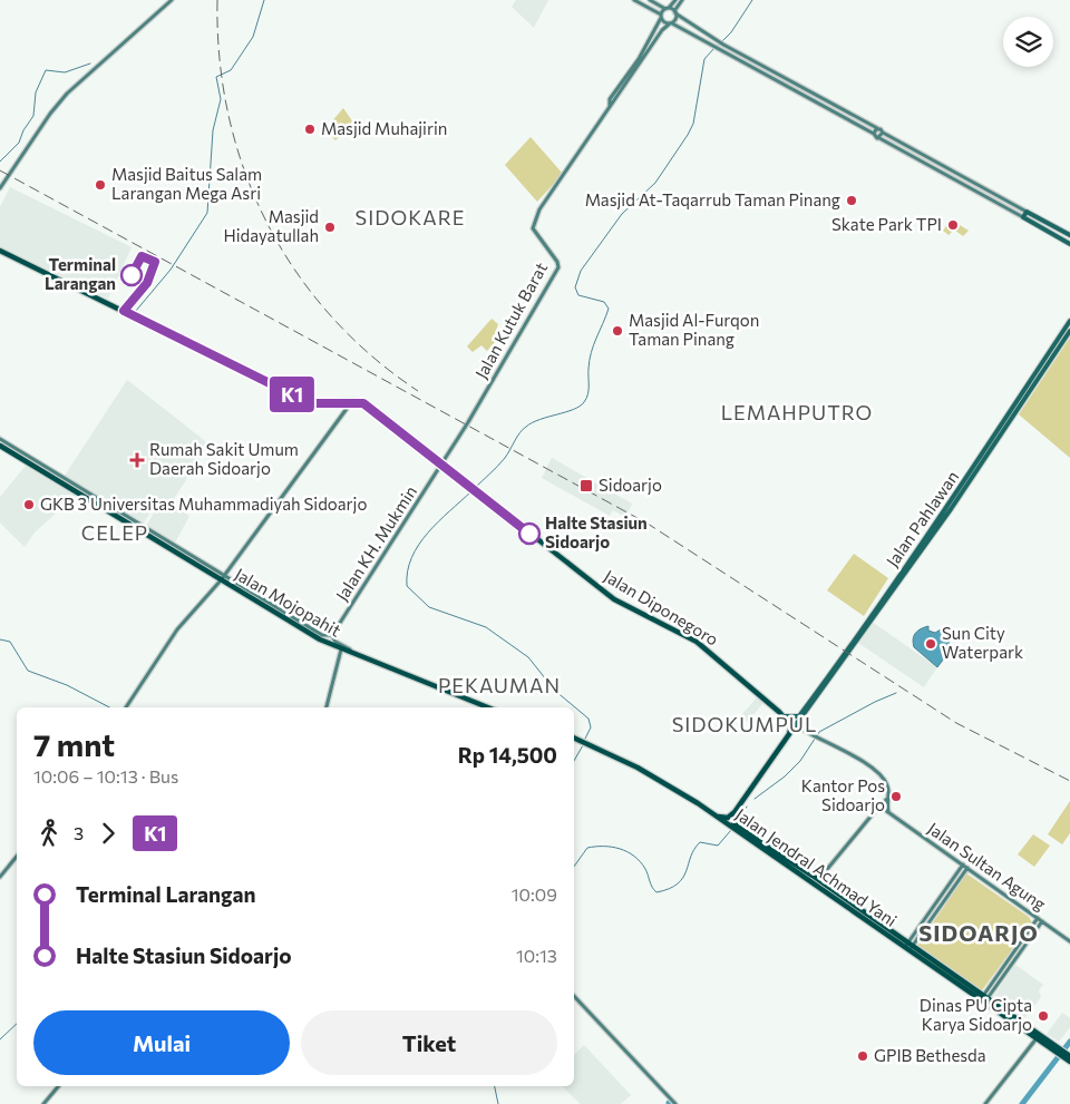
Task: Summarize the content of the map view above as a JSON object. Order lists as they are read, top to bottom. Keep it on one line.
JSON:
{"streets":{"highway":["Jalan Mojopahit","Jalan Diponegoro","Jalan Jendral Achmad Yani"],"main road":["Jalan Kutuk Barat","Jalan Pahlawan","Jalan KH. Mukmin","Jalan Sultan Agung"]},"crossings":[["Jalan Kutuk Barat","Jalan KH. Mukmin"],["Jalan Kutuk Barat","Jalan Diponegoro"],["Jalan KH. Mukmin","Jalan Mojopahit"],["Jalan KH. Mukmin","Jalan Diponegoro"]],"districts":["SIDOKARE","LEMAHPUTRO","CELEP","PEKAUMAN","SIDOKUMPUL","SIDOARJO"],"places":{"other":["Masjid Muhajirin","Masjid Baitus Salam Larangan Mega Asri","Masjid At-Taqarrub Taman Pinang","Skate Park TPI","Masjid Hidayatullah","Terminal Larangan","Masjid Al-Furqon Taman Pinang","GKB 3 Universitas Muhammadiyah Sidoarjo","Halte Stasiun Sidoarjo","Sun City Waterpark","Kantor Pos Sidoarjo","Dinas PU Cipta Karya Sidoarjo","GPIB Bethesda"],"health":["Rumah Sakit Umum Daerah Sidoarjo"],"transit":["Sidoarjo"]},"lines":["bus line K1"],"page":{"on_map":"K1","heading":["7 mnt","10:06 – 10:13 · Bus","Rp 14,500"],"legs":["3","K1"],"list":[{"name":"Terminal Larangan","value":"10:09"},{"name":"Halte Stasiun Sidoarjo","value":"10:13"}],"buttons":["Mulai","Tiket"]}}
